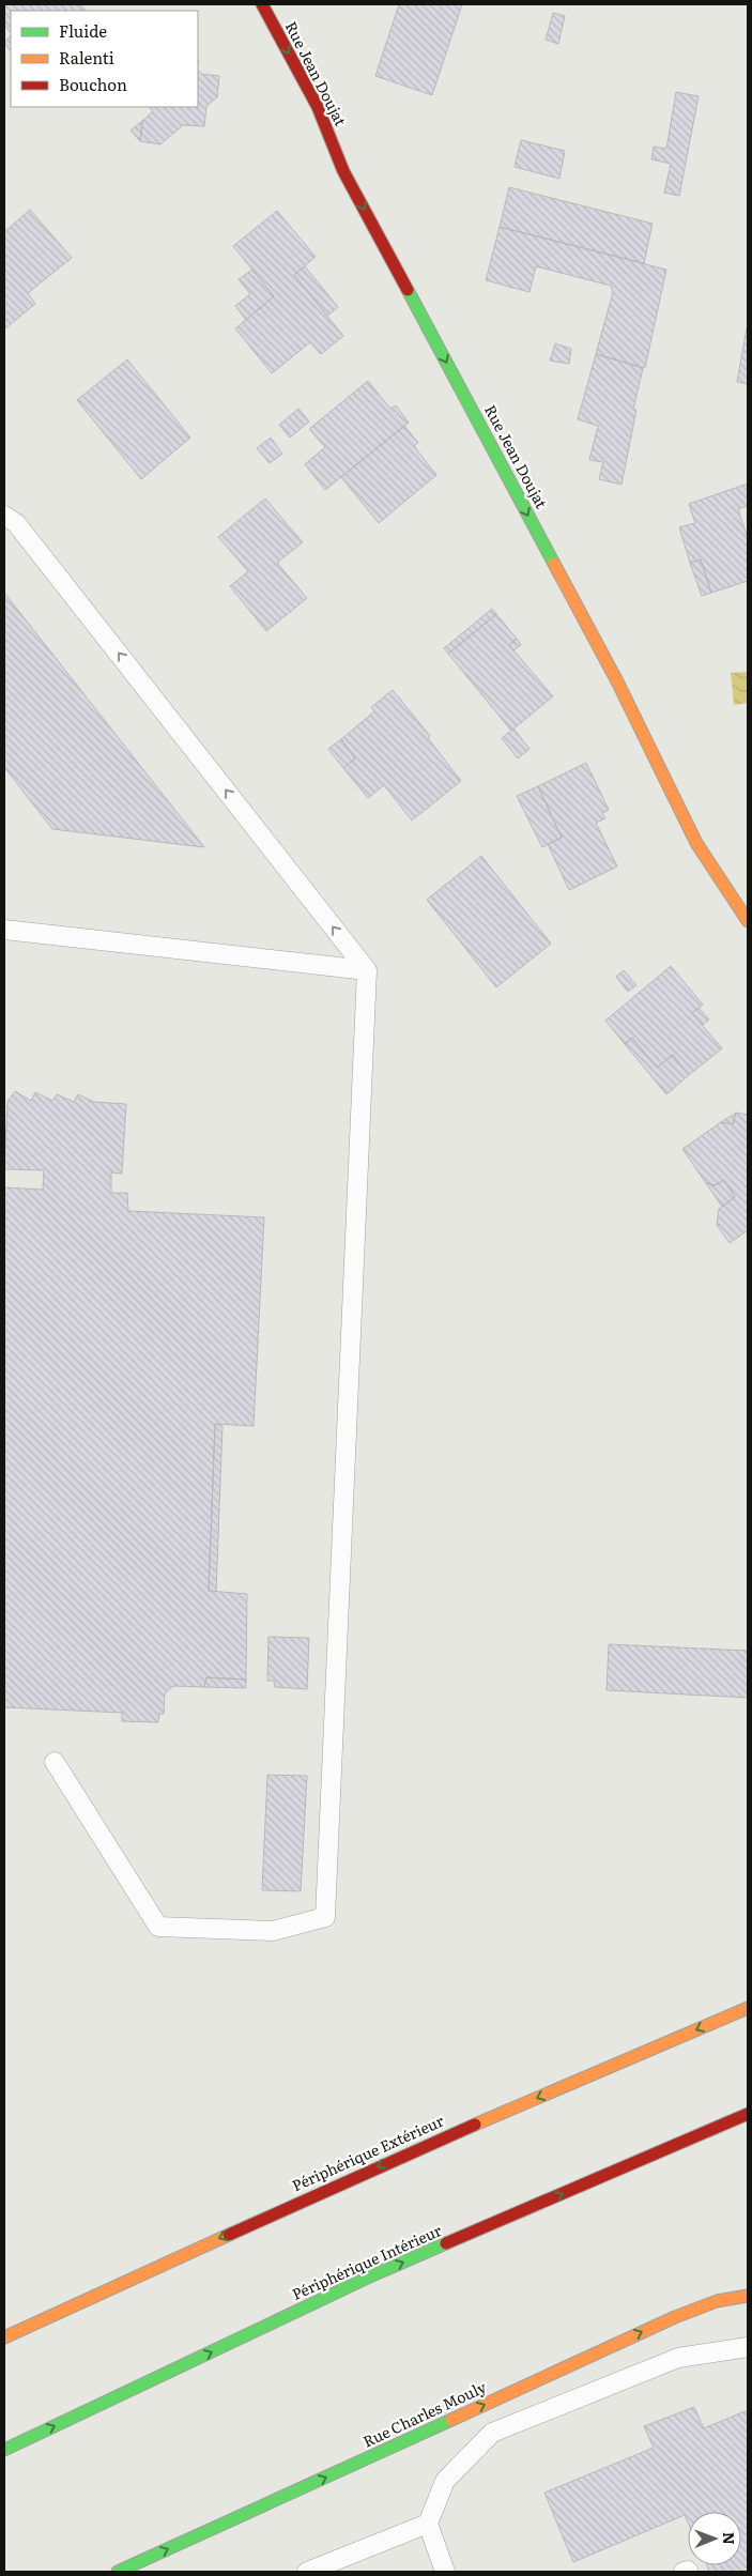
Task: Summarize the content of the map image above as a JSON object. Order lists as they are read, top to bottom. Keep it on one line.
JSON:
{"streets":{"main road":["Rue Jean Doujat","Périphérique Extérieur","Périphérique Intérieur","Rue Charles Mouly"]},"one_way":["Rue Jean Doujat","Périphérique Extérieur","Périphérique Intérieur","Rue Charles Mouly"],"legend":["Fluide","Ralenti","Bouchon"],"north":"right"}
